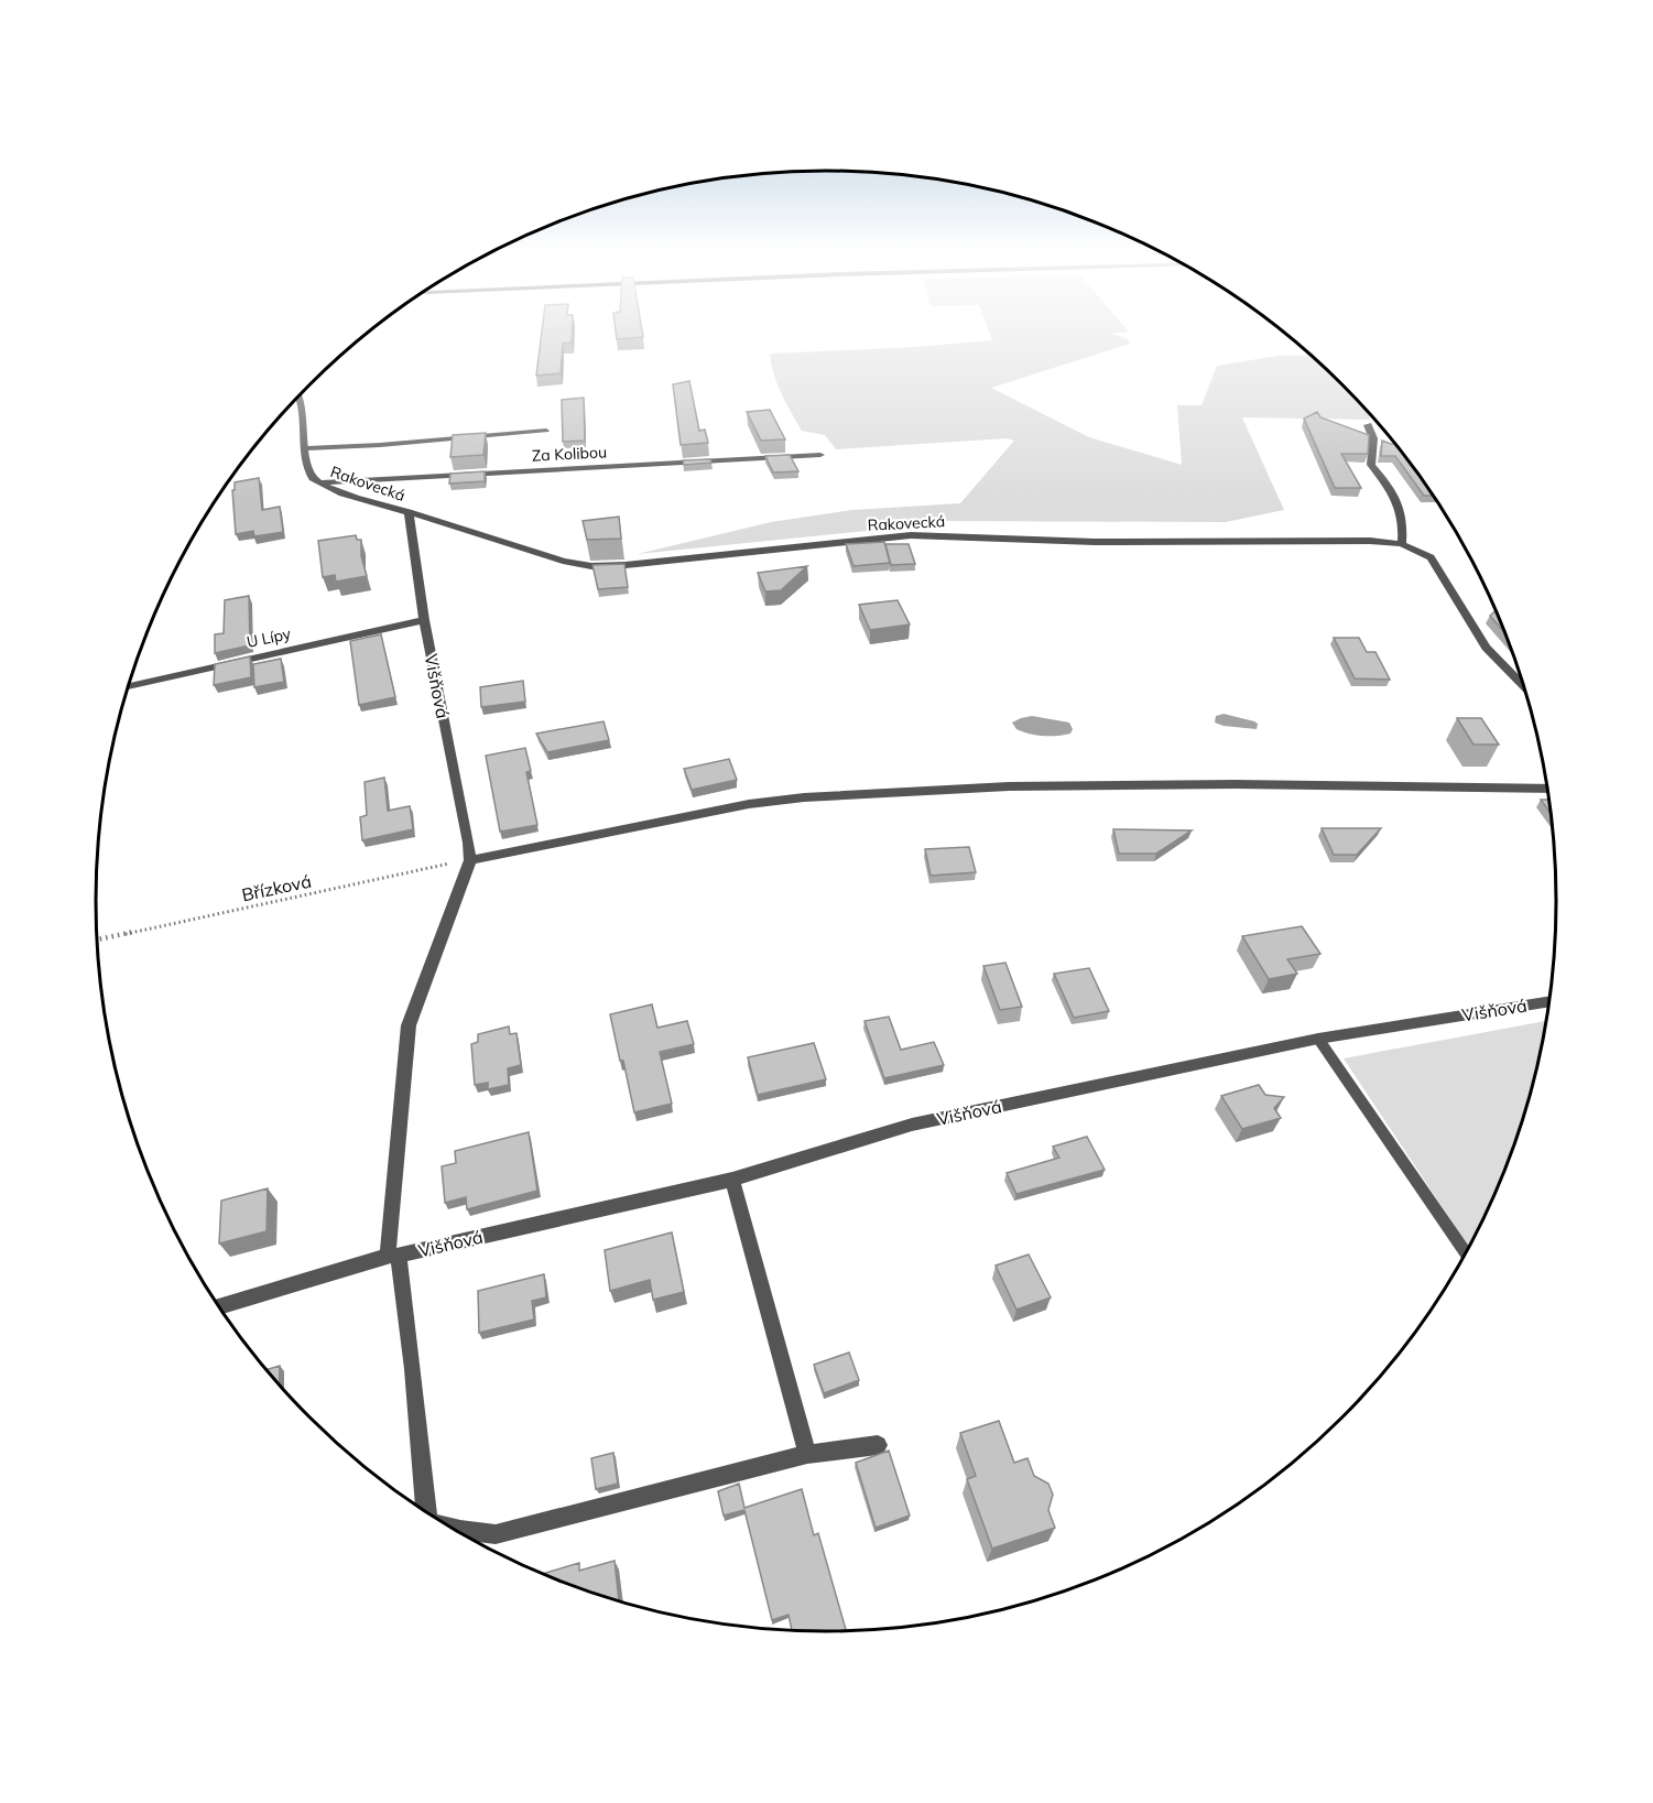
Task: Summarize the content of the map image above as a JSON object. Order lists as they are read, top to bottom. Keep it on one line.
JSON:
{"streets":{"street":["Za Kolibou","Rakovecká","U Lípy","Višňová"],"path":["Břízková"]},"crossings":[["Za Kolibou","Rakovecká"],["Rakovecká","Višňová"],["U Lípy","Višňová"],["Višňová","Břízková"]]}
